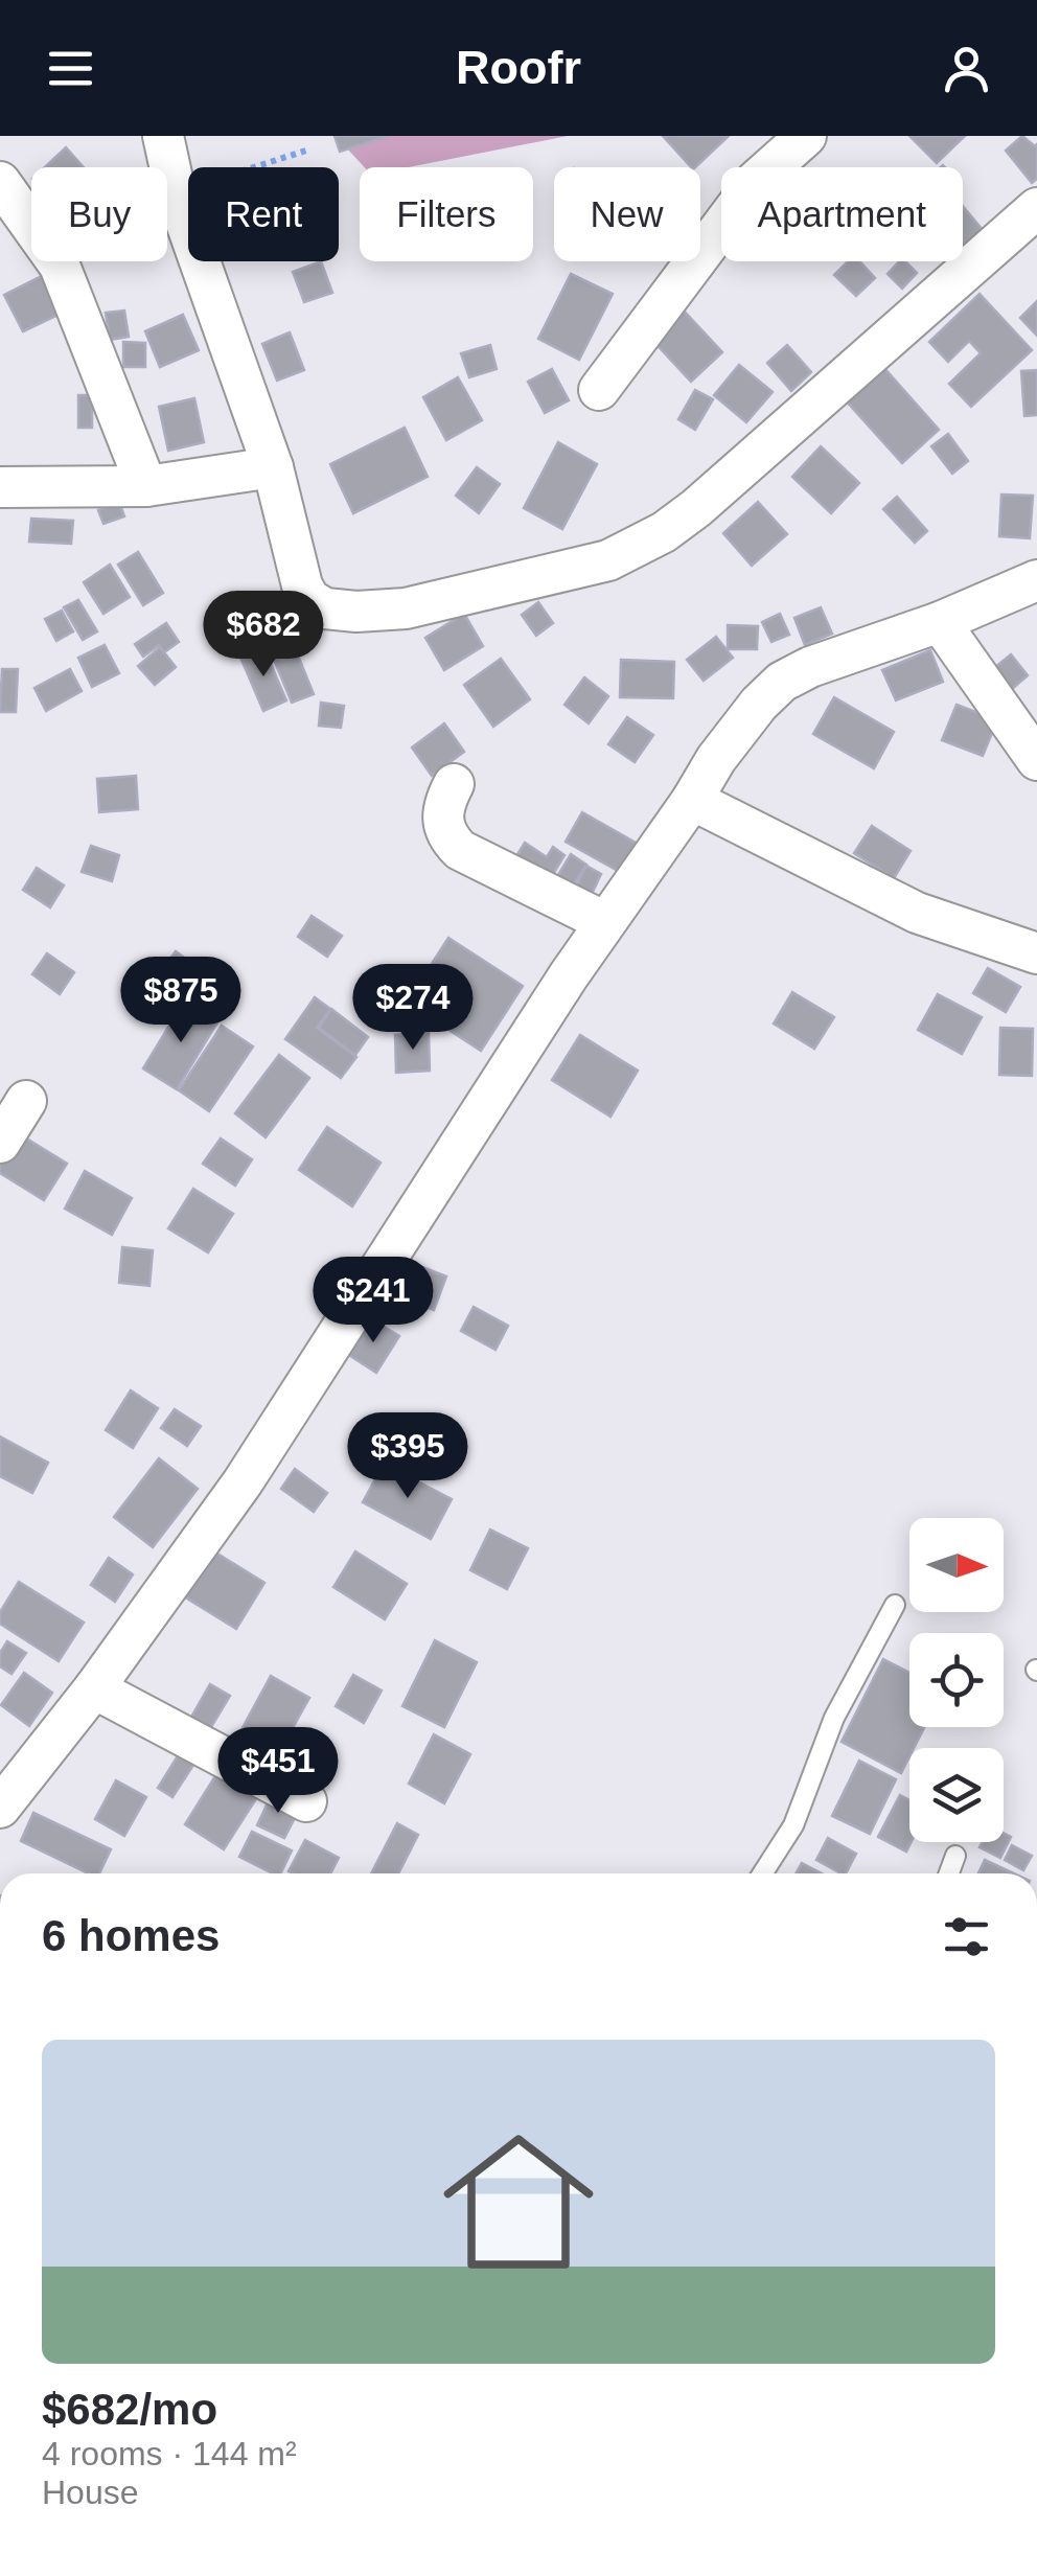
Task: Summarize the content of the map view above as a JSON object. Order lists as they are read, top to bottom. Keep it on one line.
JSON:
{"north":"right","page":{"header":"Roofr","chip":["Buy","Rent","Filters","New","Apartment"],"price":["$682","$875","$274","$241","$395","$451"],"heading":"6 homes","list":[{"name":"$682/mo","note":"4 rooms · 144 m² · House"}]}}
